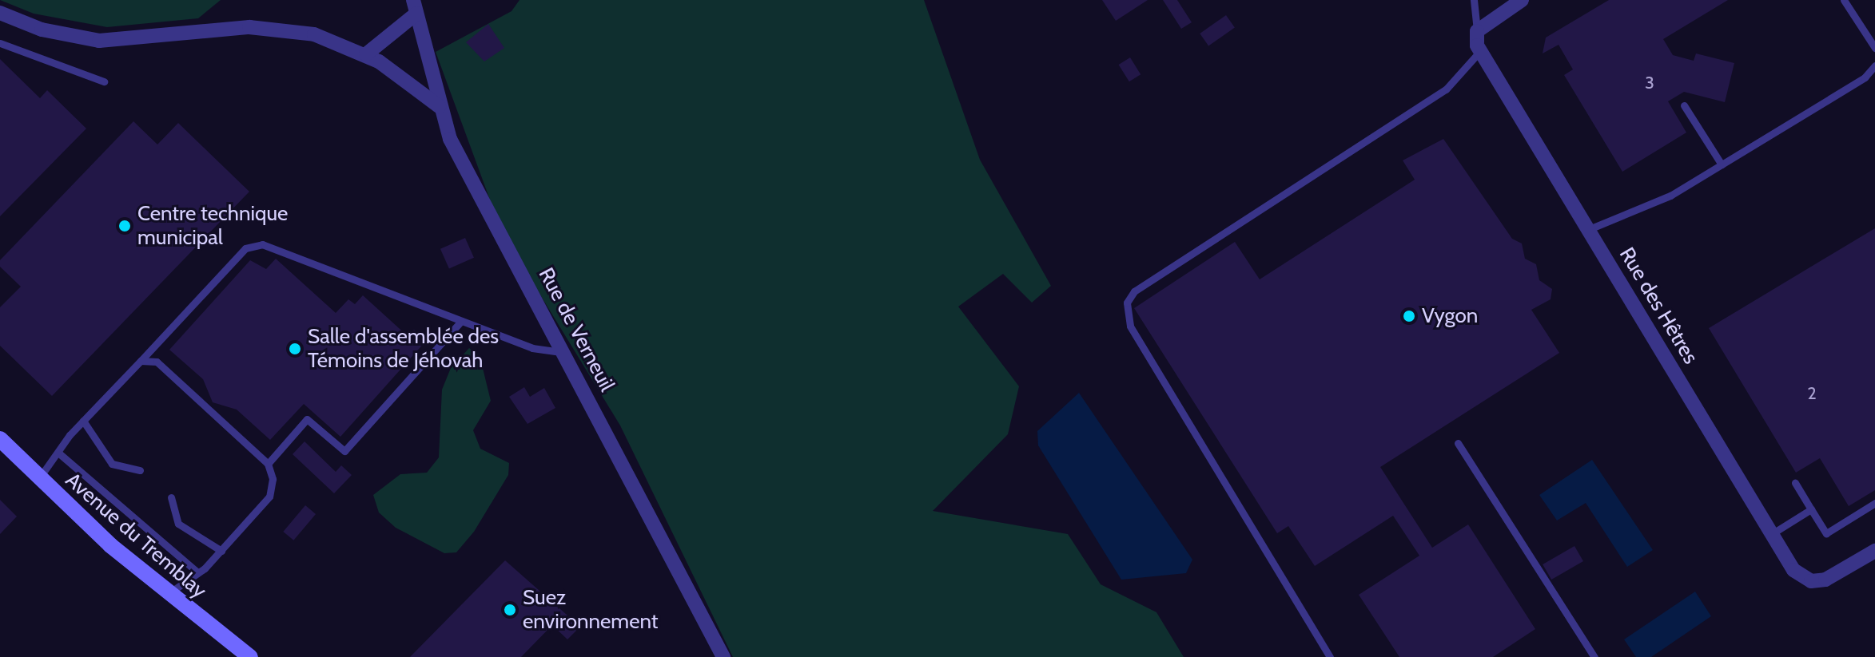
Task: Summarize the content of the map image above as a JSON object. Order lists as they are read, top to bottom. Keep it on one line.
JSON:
{"streets":{"main road":["Avenue du Tremblay"],"street":["Rue des Hêtres","Rue de Verneuil"]},"places":["Centre technique municipal","Vygon","Salle d'assemblée des Témoins de Jéhovah","Suez environnement"],"house_numbers":["3","2"]}
